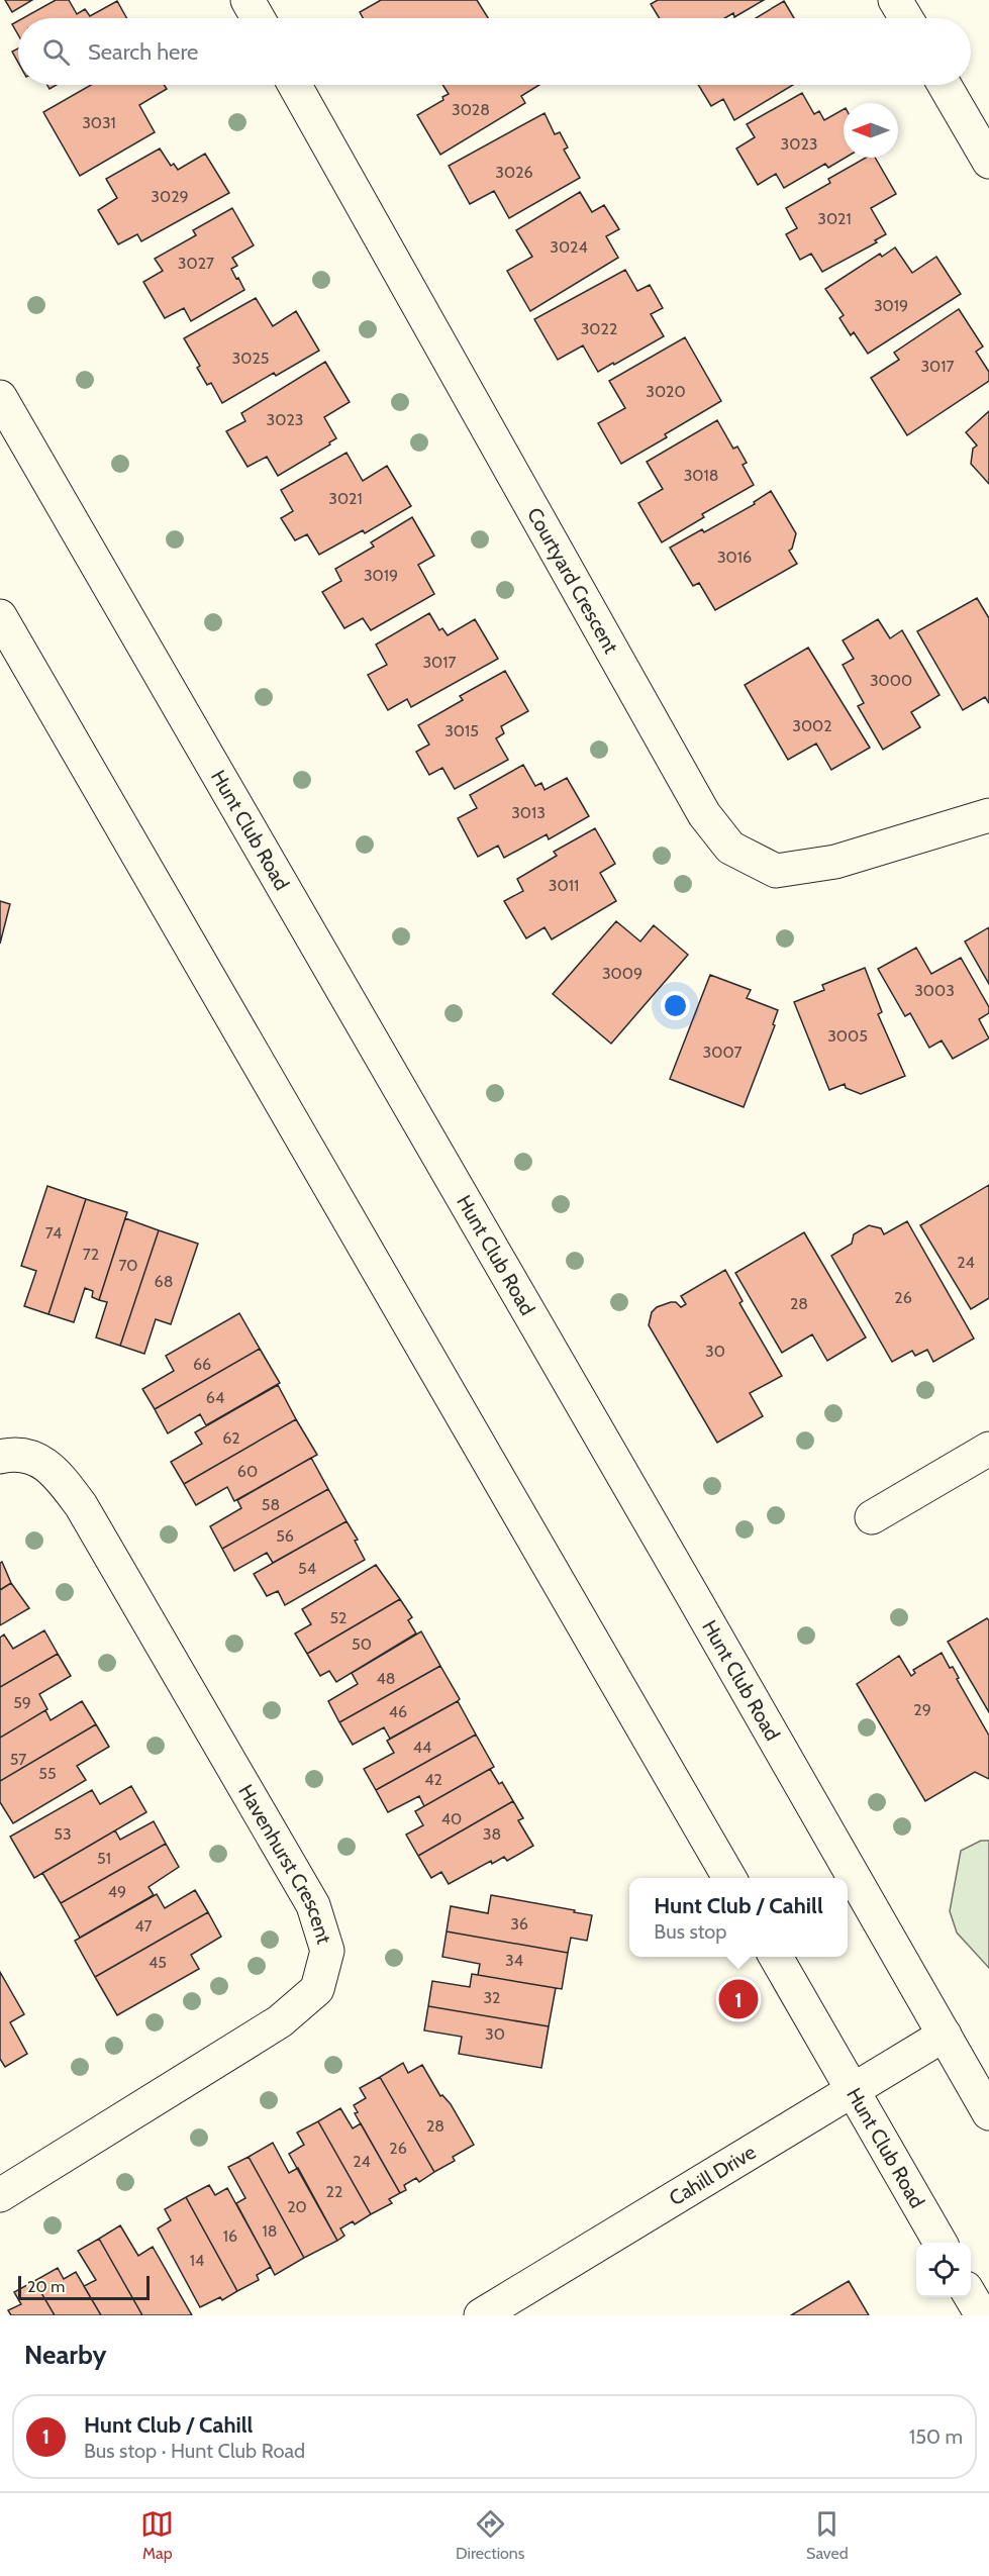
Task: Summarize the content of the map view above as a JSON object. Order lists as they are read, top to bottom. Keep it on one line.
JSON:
{"streets":{"main road":["Courtyard Crescent","Hunt Club Road","Havenhurst Crescent","Cahill Drive"]},"crossings":[["Hunt Club Road","Cahill Drive"]],"house_numbers":["3028","3031","3023","3026","3029","3021","3024","3027","3019","3022","3025","3017","3020","3023","3018","3021","3016","3019","3017","3000","3002","3015","3013","3011","3009","3003","3005","3007","74","72","24","70","68","26","28","30","66","64","62","60","58","56","54","52","50","48","59","29","46","44","57","55","42","40","53","38","51","49","36","47","34","45","32","30","28","26","24","22","20","18","16","14"],"scale_bar":"20 m","north":"left","page":{"search":"Search here","popup":["Hunt Club / Cahill","Bus stop"],"pins":"1","scale":"20 m","heading":"Nearby","list":[{"mark":"1","name":"Hunt Club / Cahill","note":"Bus stop · Hunt Club Road","value":"150 m"}],"nav":["Map","Directions","Saved"]}}
